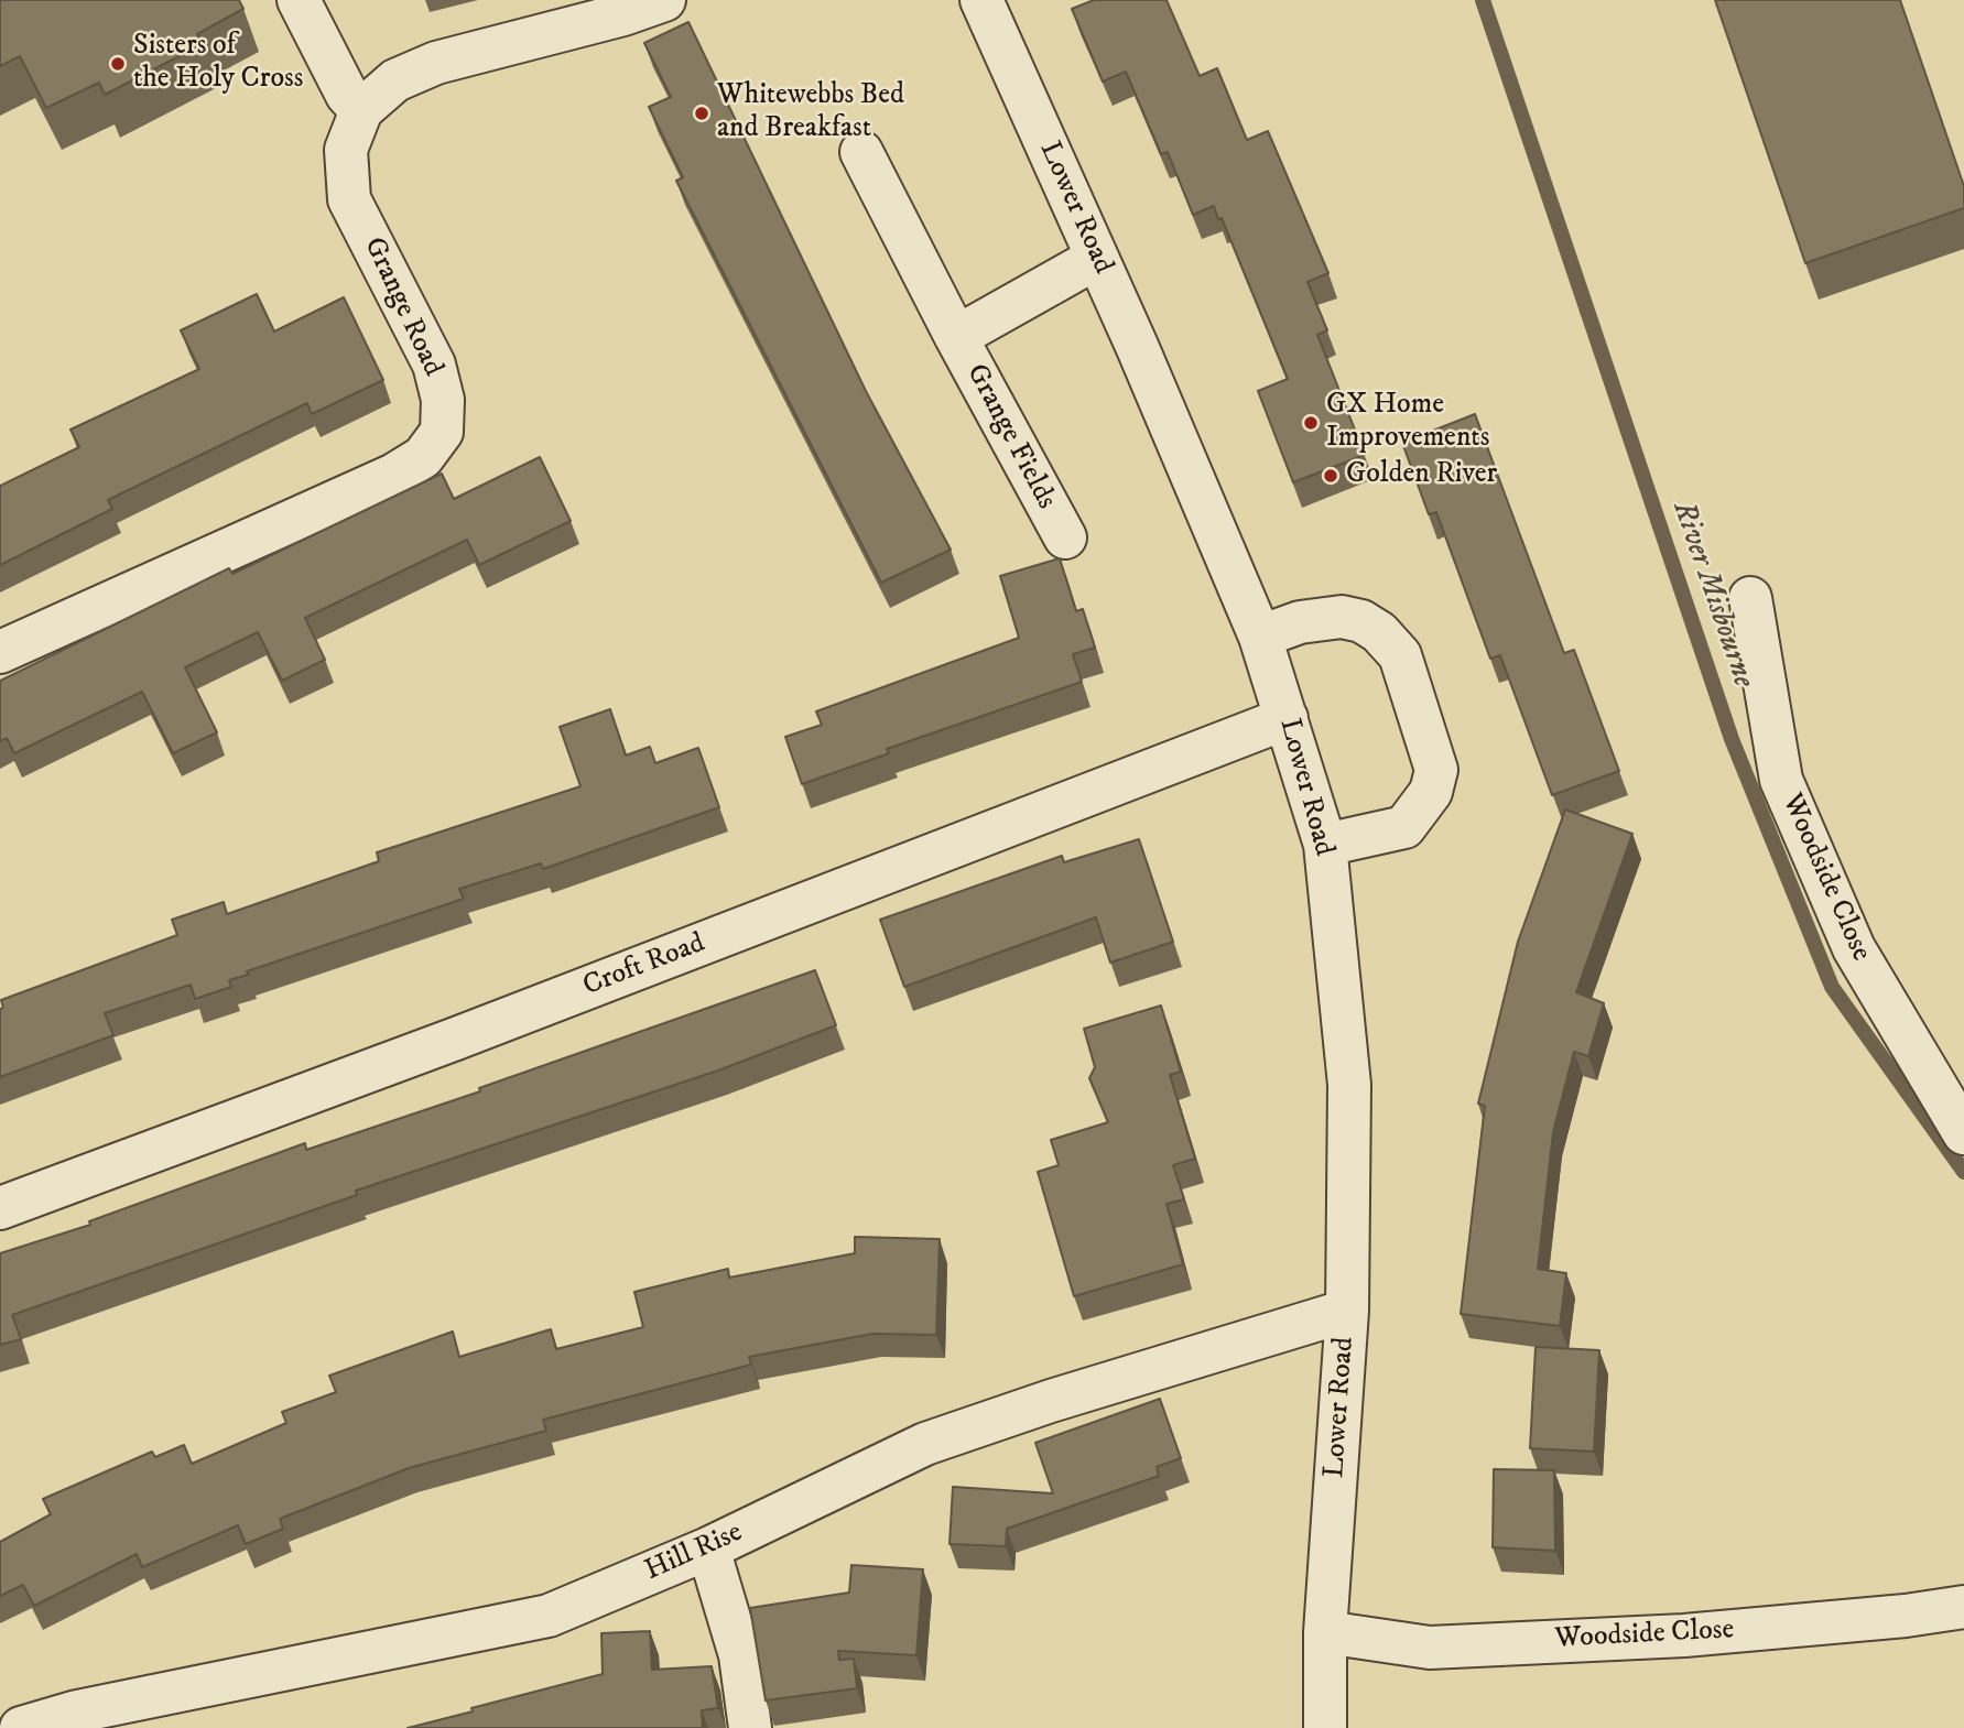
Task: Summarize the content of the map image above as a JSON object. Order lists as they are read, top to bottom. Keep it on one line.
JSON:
{"streets":{"street":["Lower Road","Grange Road","Grange Fields","Woodside Close","Croft Road","Hill Rise"]},"crossings":[["Lower Road","Grange Fields"],["Lower Road","Woodside Close"],["Lower Road","Croft Road"],["Lower Road","Hill Rise"]],"water":["River Misbourne"],"places":["Sisters of the Holy Cross","Whitewebbs Bed and Breakfast","GX Home Improvements","Golden River"]}
